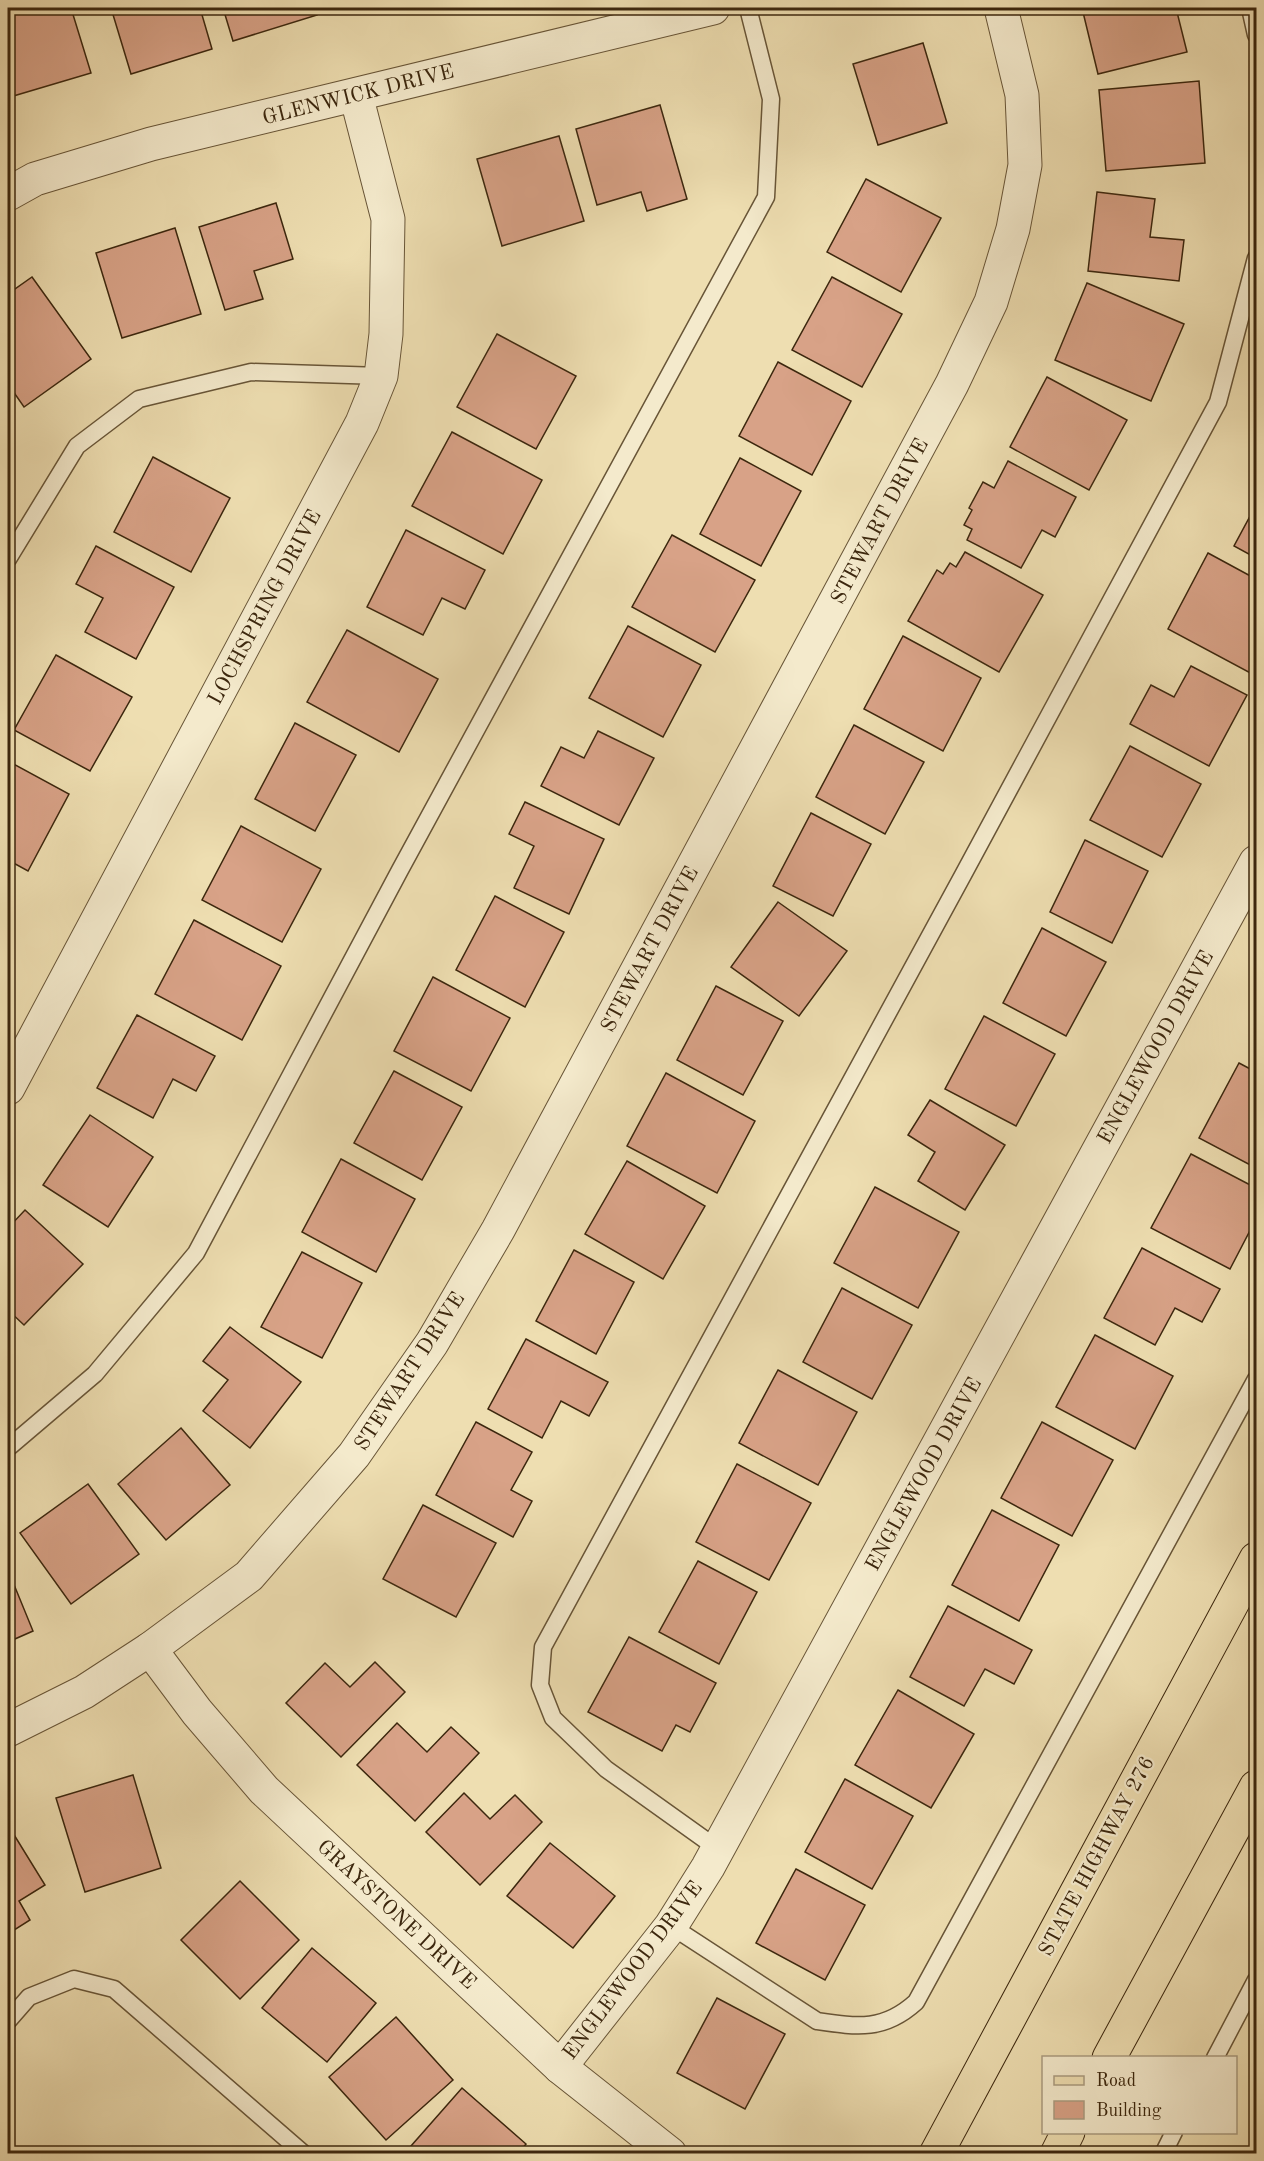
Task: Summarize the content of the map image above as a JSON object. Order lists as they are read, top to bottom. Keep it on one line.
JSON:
{"streets":{"main road":["STATE HIGHWAY 276"],"street":["GLENWICK DRIVE","STEWART DRIVE","LOCHSPRING DRIVE","ENGLEWOOD DRIVE","GRAYSTONE DRIVE"]},"crossings":[["GLENWICK DRIVE","LOCHSPRING DRIVE"],["STEWART DRIVE","GRAYSTONE DRIVE"],["ENGLEWOOD DRIVE","GRAYSTONE DRIVE"]],"legend":["Road","Building"]}
